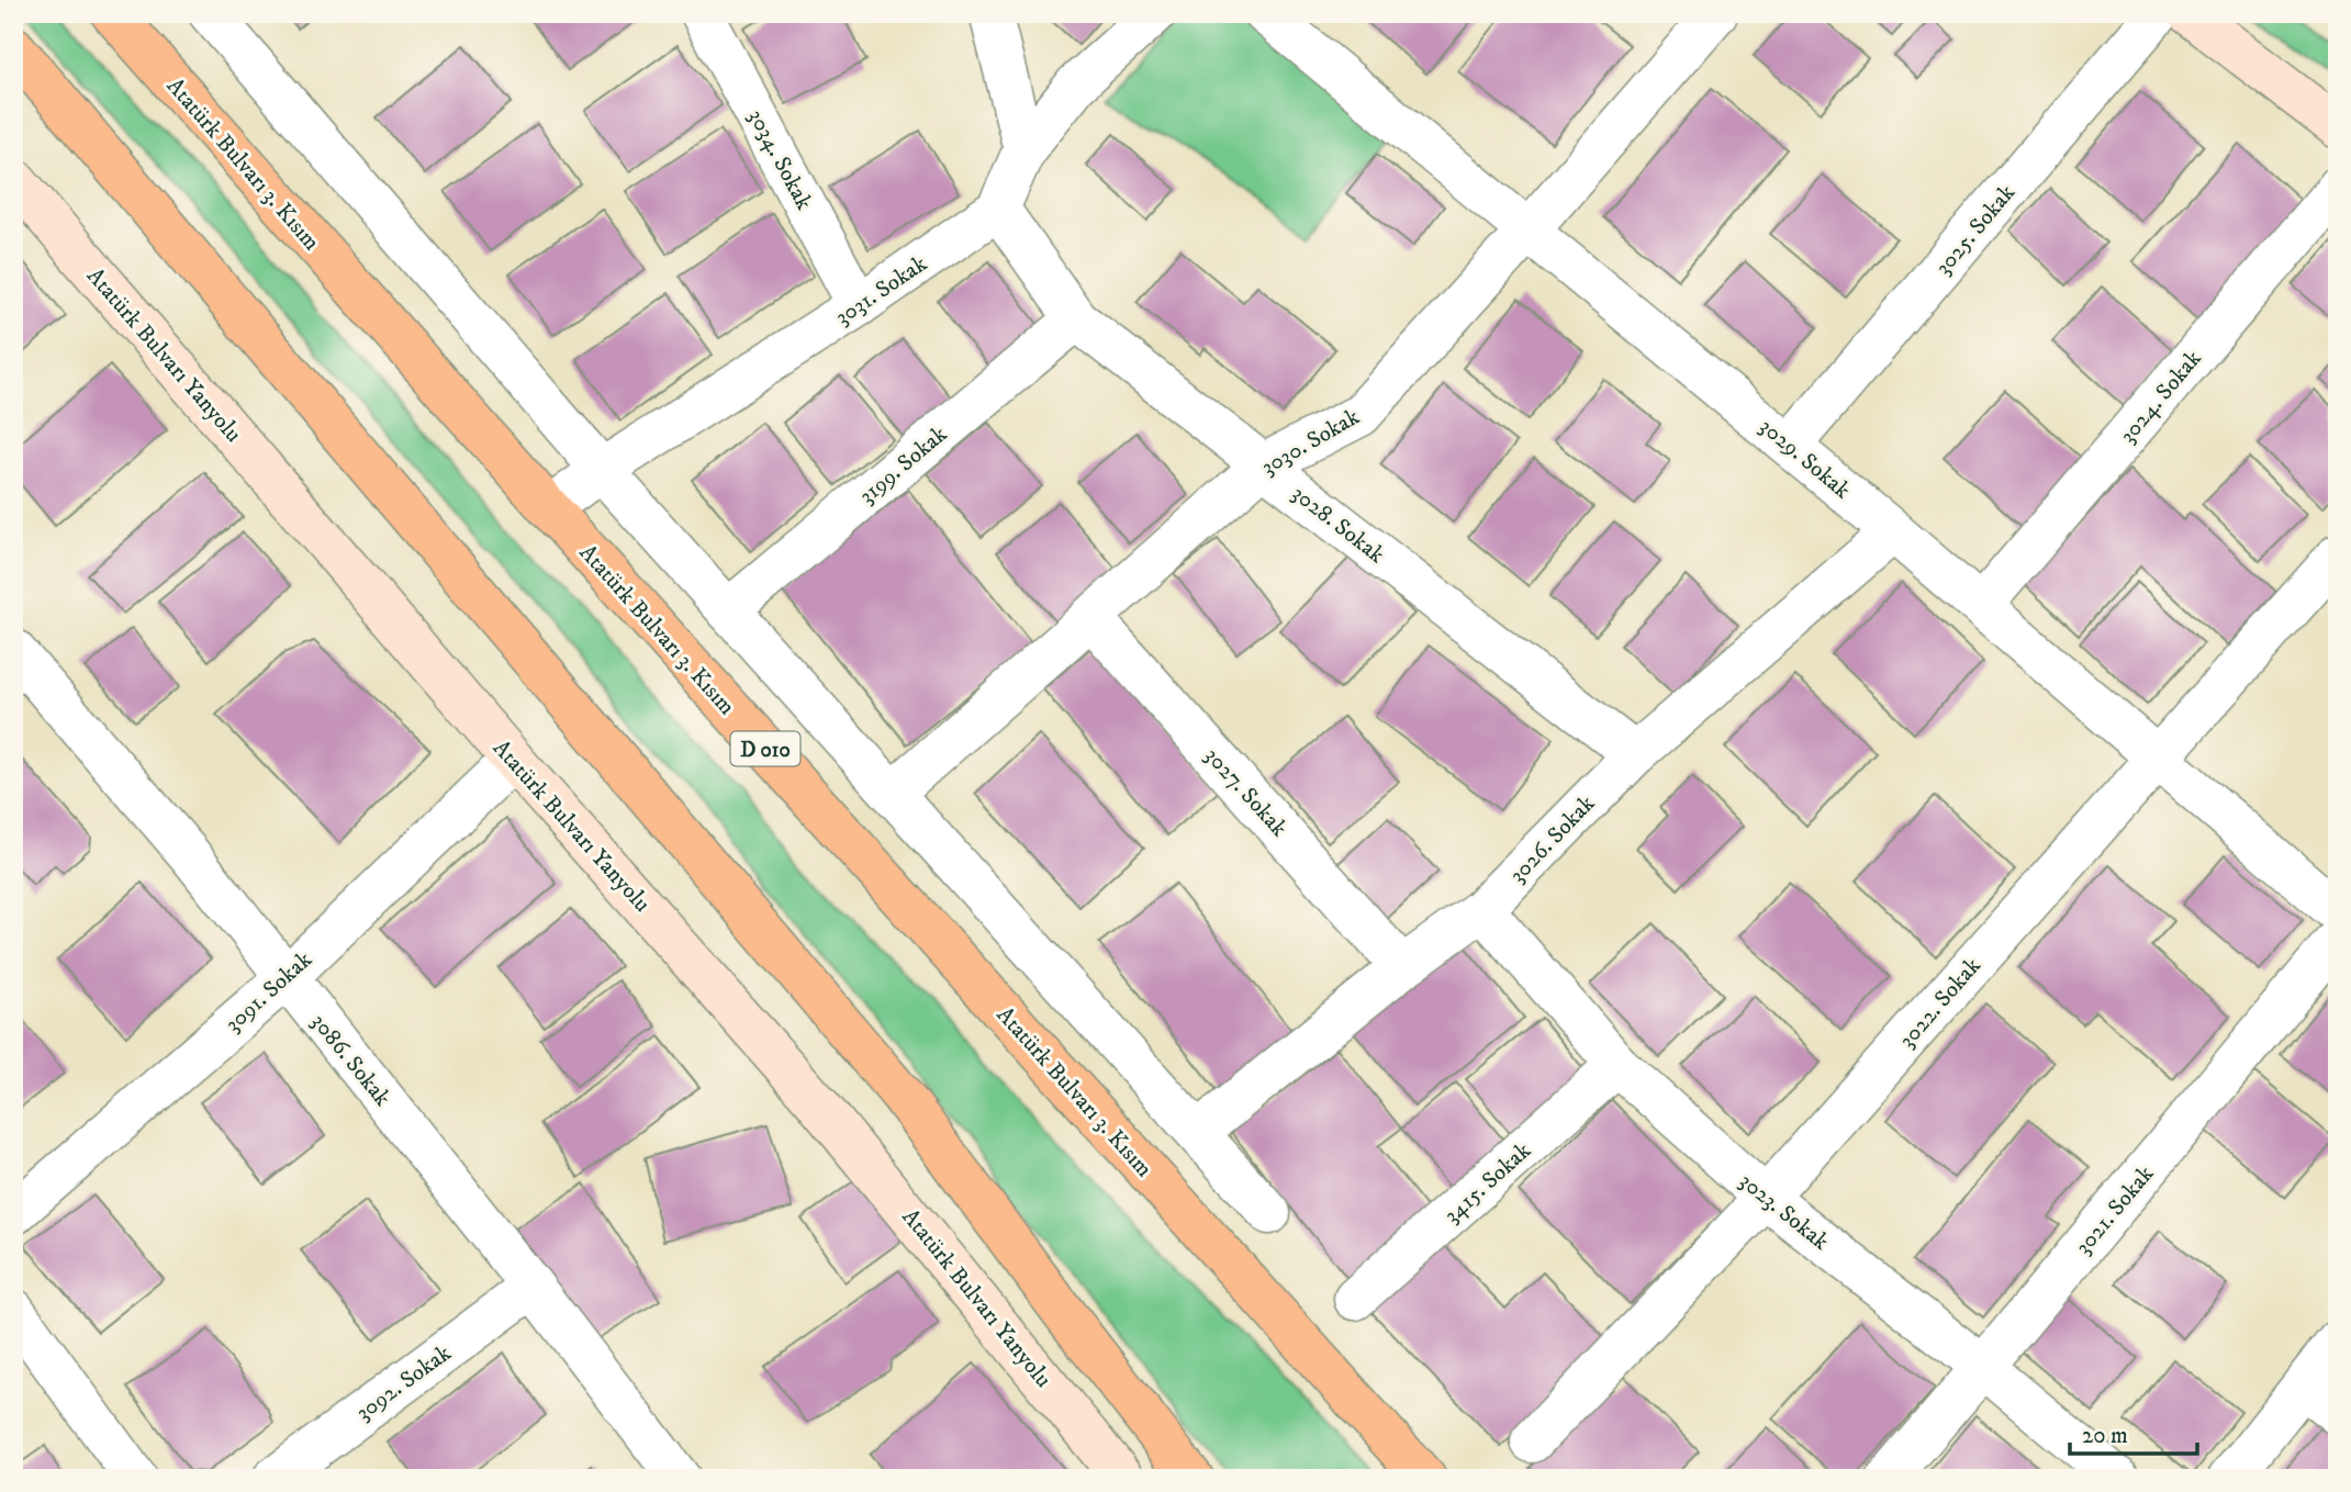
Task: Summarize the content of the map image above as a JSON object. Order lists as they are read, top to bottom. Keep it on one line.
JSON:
{"streets":{"highway":["Atatürk Bulvarı 3. Kısım","D 010"],"main road":["Atatürk Bulvarı Yanyolu"],"street":["3034. Sokak","3025. Sokak","3031. Sokak","3024. Sokak","3030. Sokak","3029. Sokak","3199. Sokak","3028. Sokak","3027. Sokak","3026. Sokak","3091. Sokak","3022. Sokak","3086. Sokak","3415. Sokak","3021. Sokak","3023. Sokak","3092. Sokak"]},"crossings":[["3034. Sokak","3031. Sokak"],["Atatürk Bulvarı 3. Kısım","3031. Sokak"],["3025. Sokak","3029. Sokak"],["3031. Sokak","3028. Sokak"],["Atatürk Bulvarı Yanyolu","3091. Sokak"],["3024. Sokak","3029. Sokak"],["3030. Sokak","3029. Sokak"],["3030. Sokak","3028. Sokak"],["3030. Sokak","3027. Sokak"],["3029. Sokak","3026. Sokak"],["3029. Sokak","3022. Sokak"],["3199. Sokak","3028. Sokak"],["3028. Sokak","3026. Sokak"],["3027. Sokak","3026. Sokak"],["3026. Sokak","3023. Sokak"],["3091. Sokak","3086. Sokak"],["3022. Sokak","3023. Sokak"],["3086. Sokak","3092. Sokak"],["3415. Sokak","3023. Sokak"],["3021. Sokak","3023. Sokak"]],"scale_bar":"20 m"}
